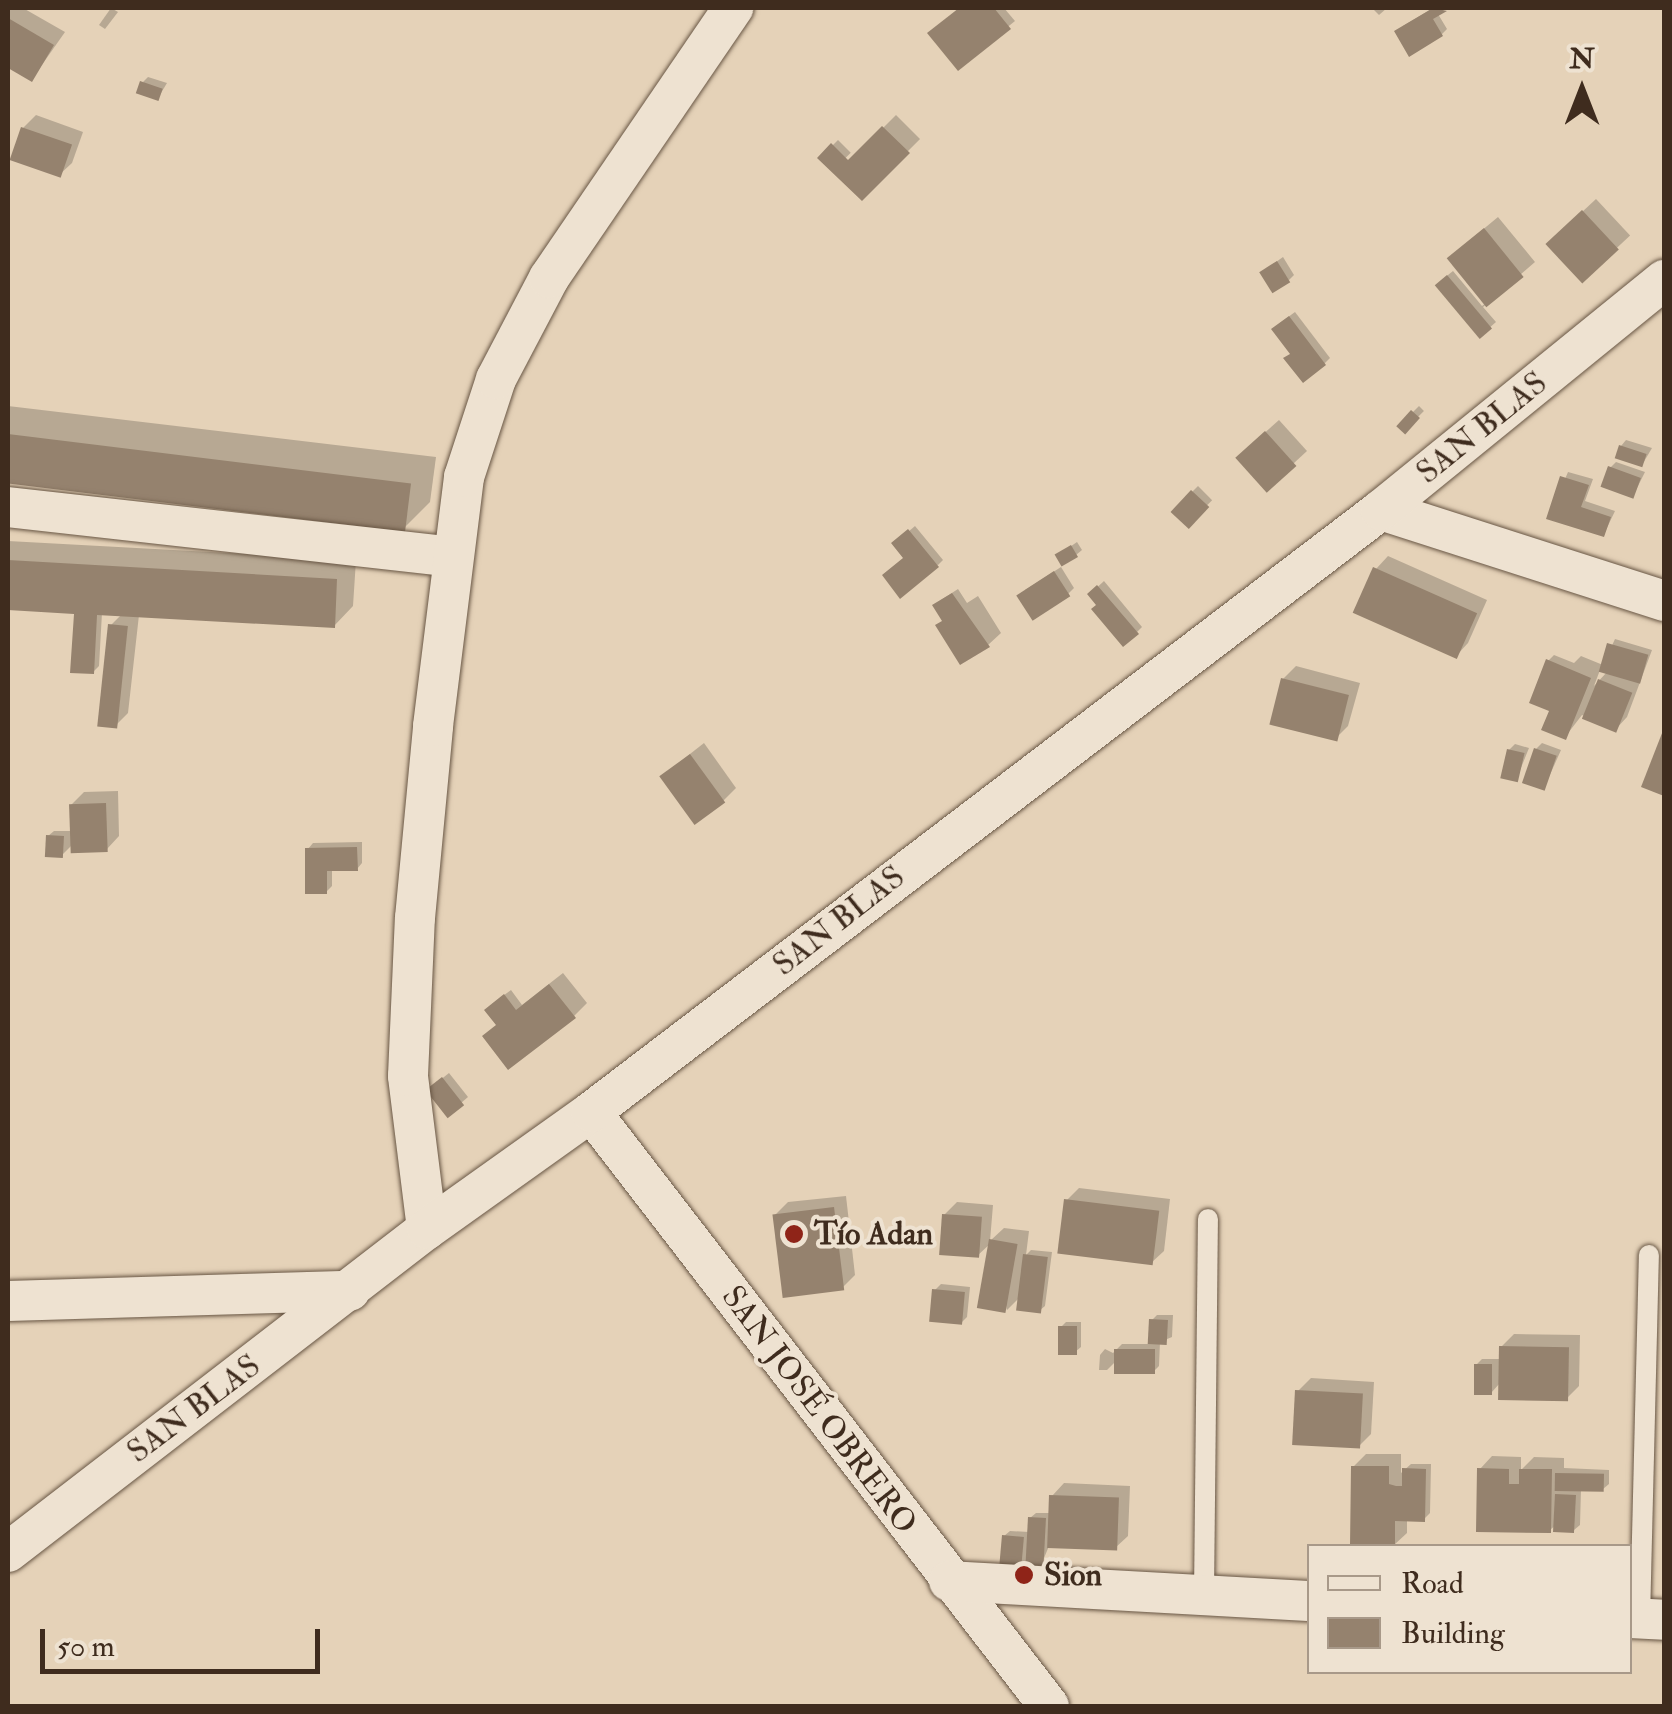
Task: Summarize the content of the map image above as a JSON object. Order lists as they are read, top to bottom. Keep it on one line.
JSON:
{"streets":{"street":["SAN BLAS","SAN JOSÉ OBRERO"]},"crossings":[["SAN BLAS","SAN JOSÉ OBRERO"]],"places":["Tío Adan","Sion"],"legend":["Road","Building"],"scale_bar":"50 m","north":"top"}
